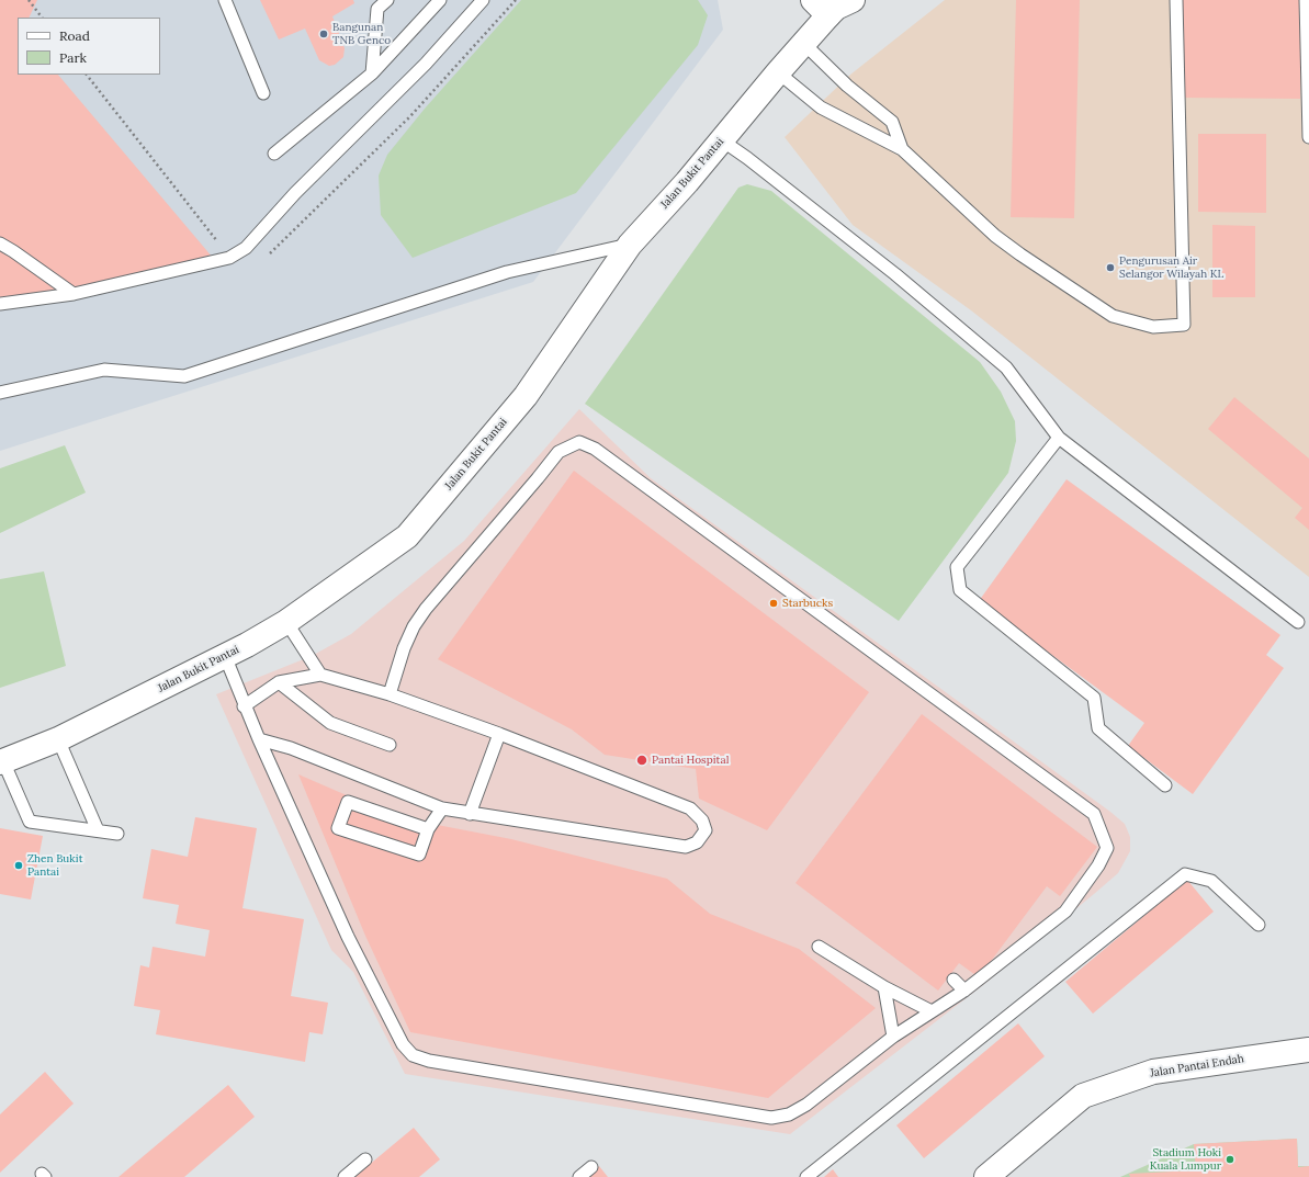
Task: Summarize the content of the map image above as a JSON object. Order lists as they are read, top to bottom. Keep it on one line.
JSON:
{"streets":{"street":["Jalan Bukit Pantai","Jalan Pantai Endah"]},"places":["Bangunan TNB Genco","Pengurusan Air Selangor Wilayah KL","Starbucks","Pantai Hospital","Zhen Bukit Pantai","Stadium Hoki Kuala Lumpur"],"legend":["Road","Park"]}
